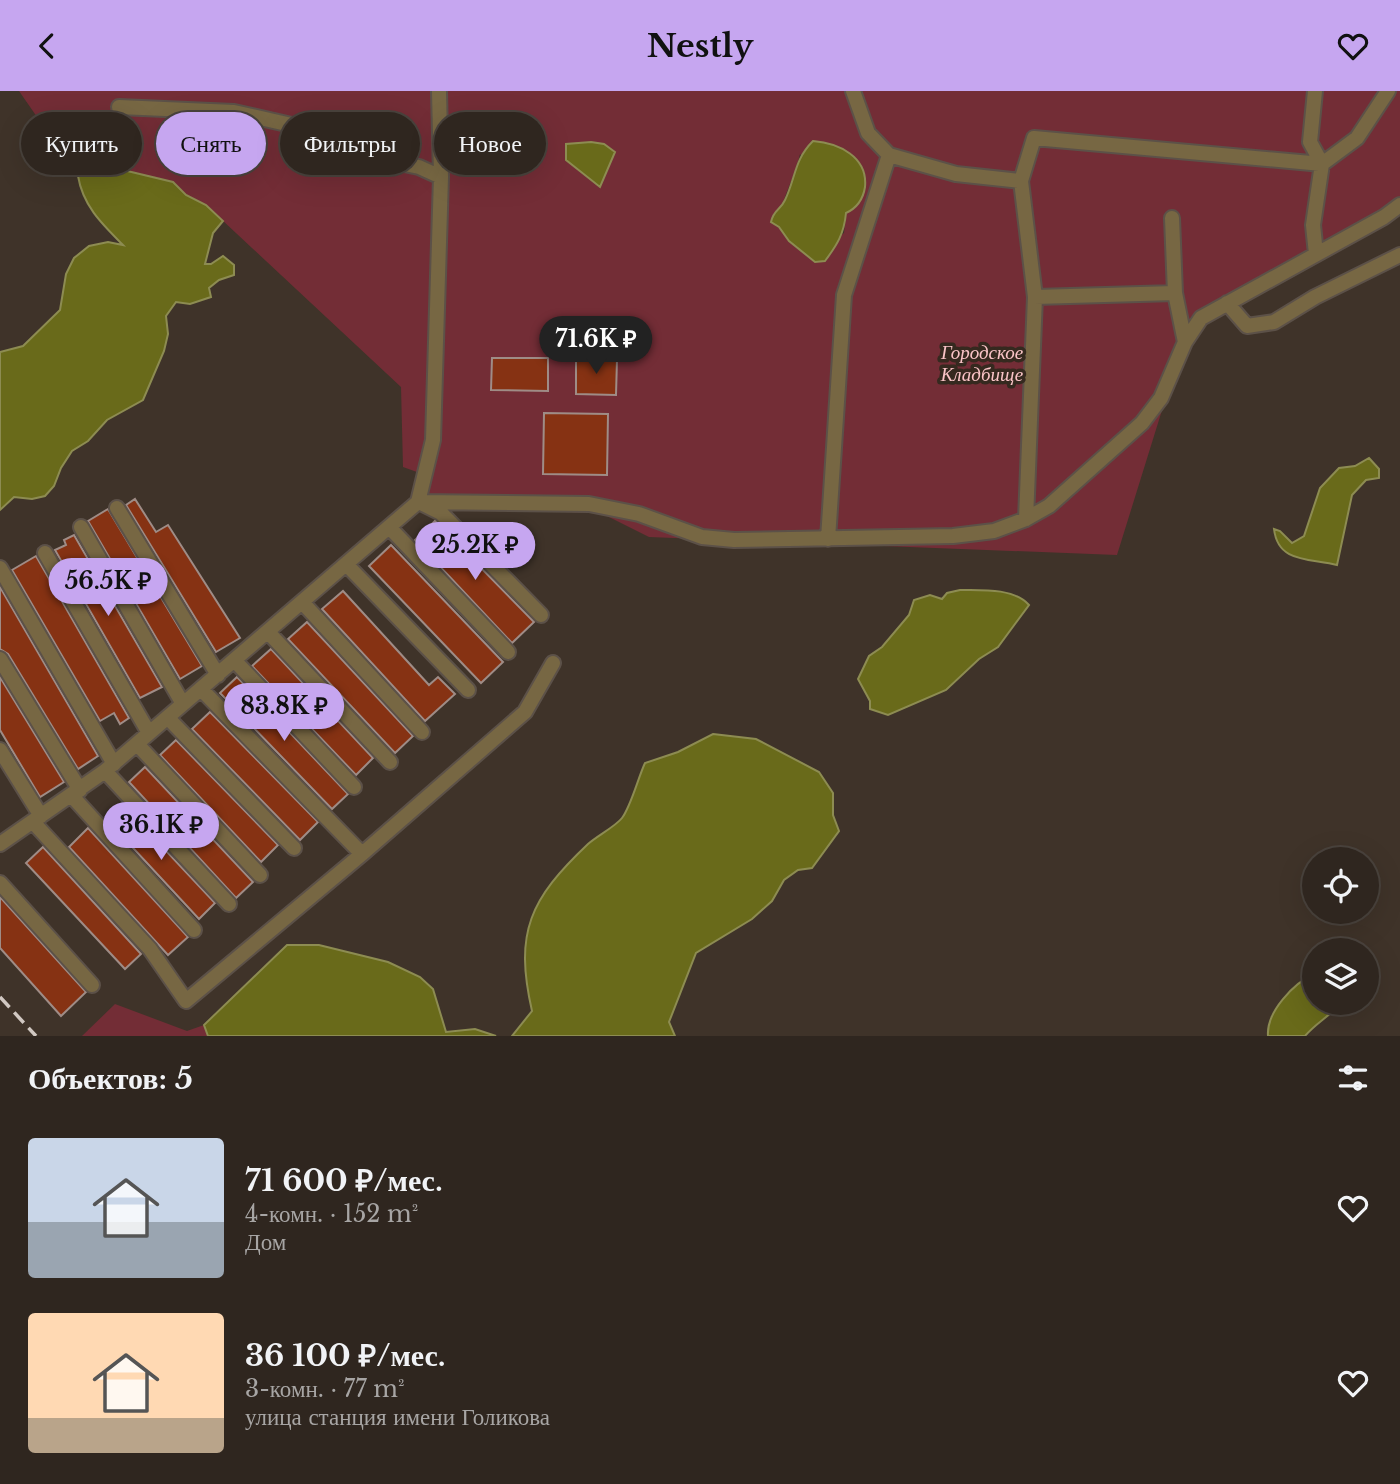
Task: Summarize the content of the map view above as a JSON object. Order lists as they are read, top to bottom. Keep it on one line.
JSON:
{"parks":["Городское Кладбище"],"page":{"header":"Nestly","chip":["Купить","Снять","Фильтры","Новое"],"price":["71.6K ₽","25.2K ₽","56.5K ₽","83.8K ₽","36.1K ₽"],"heading":"Объектов: 5","list":[{"name":"71 600 ₽/мес.","note":"4-комн. · 152 m² · Дом"},{"name":"36 100 ₽/мес.","note":"3-комн. · 77 m² · улица станция имени Голикова"}]}}
